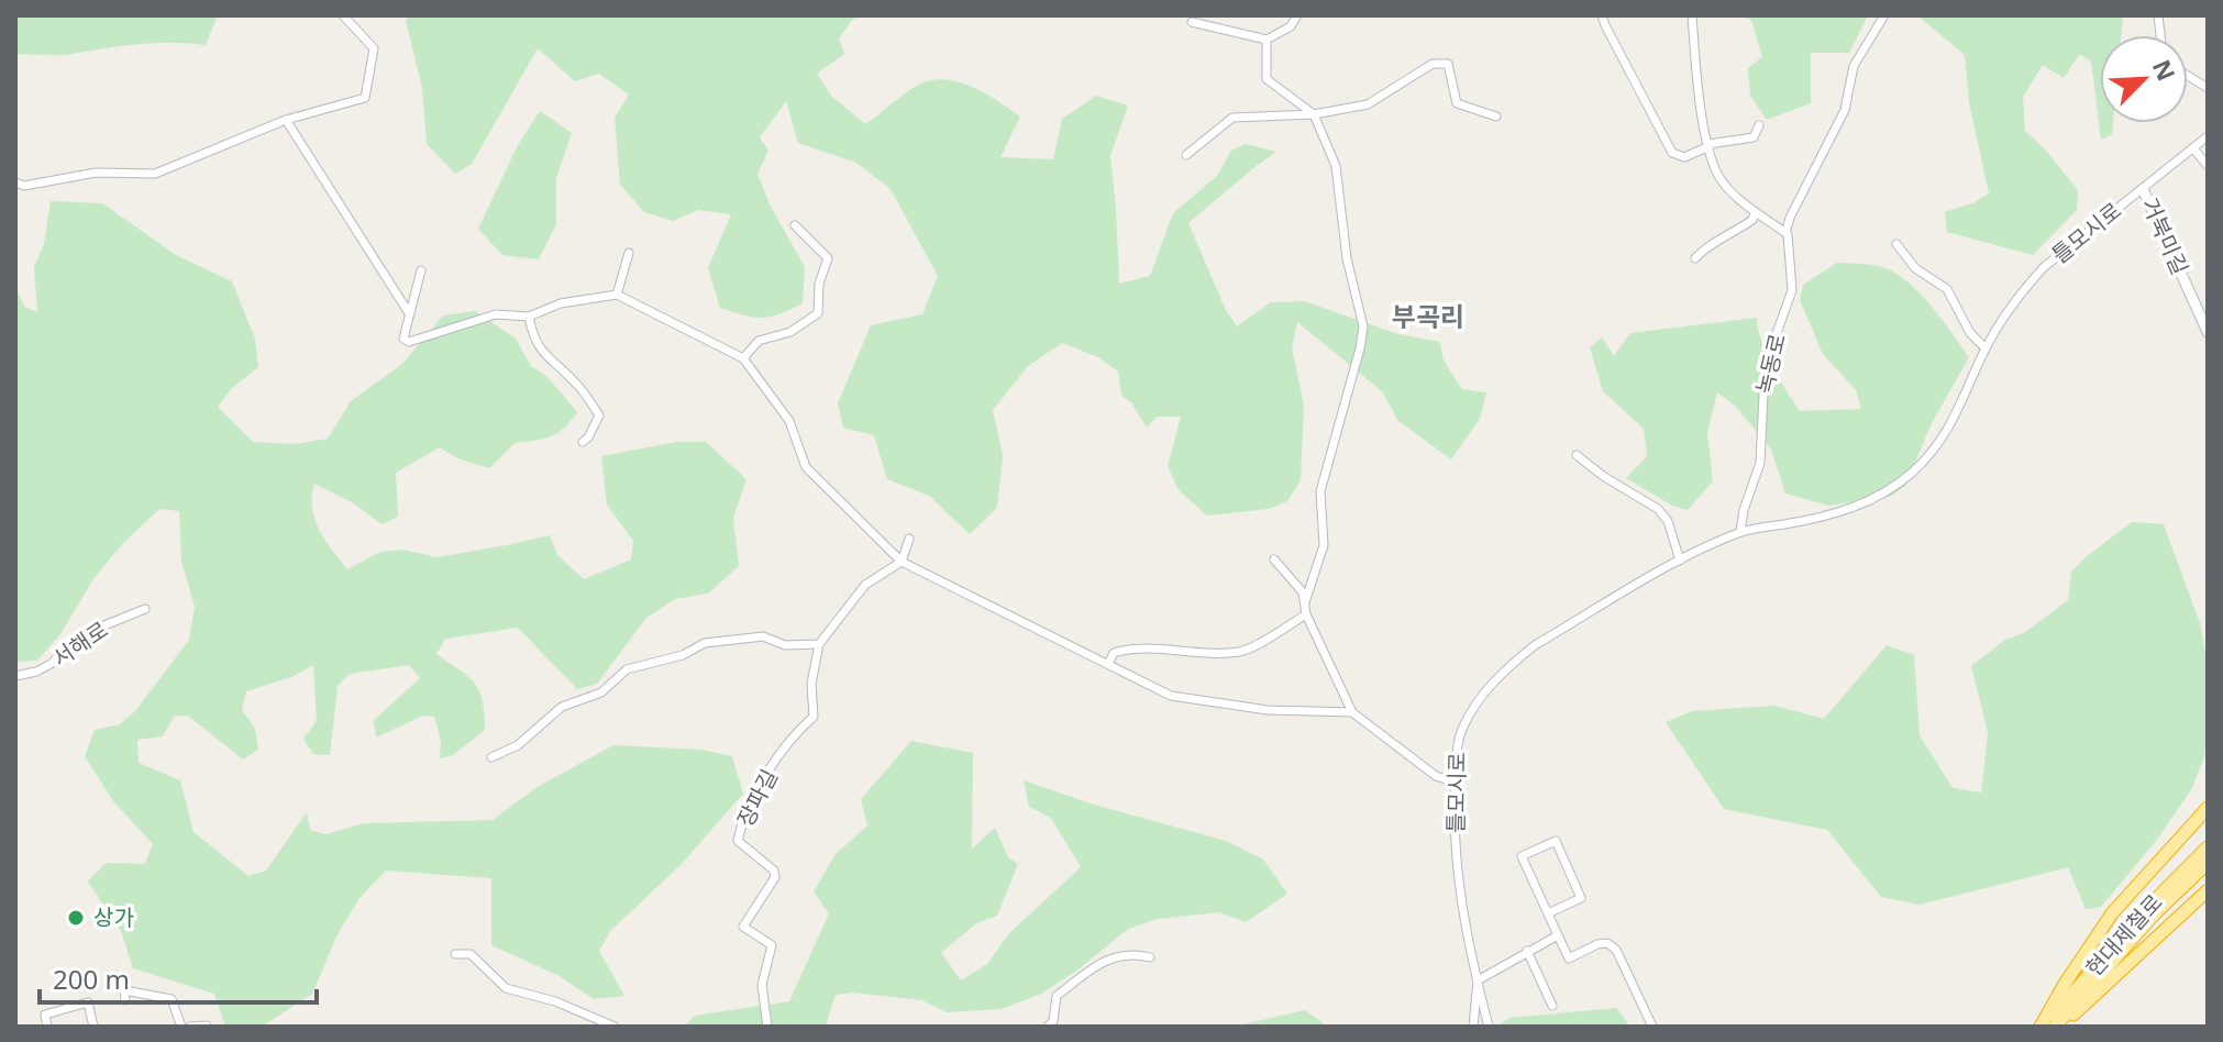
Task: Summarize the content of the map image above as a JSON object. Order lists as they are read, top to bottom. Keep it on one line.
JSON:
{"streets":{"highway":["현대제철로"],"street":["틀모시로","거북미길","녹동로","서해로","장파길"]},"crossings":[["틀모시로","거북미길"],["틀모시로","녹동로"]],"districts":["부곡리"],"places":["상가"],"scale_bar":"200 m","north":"top right"}
